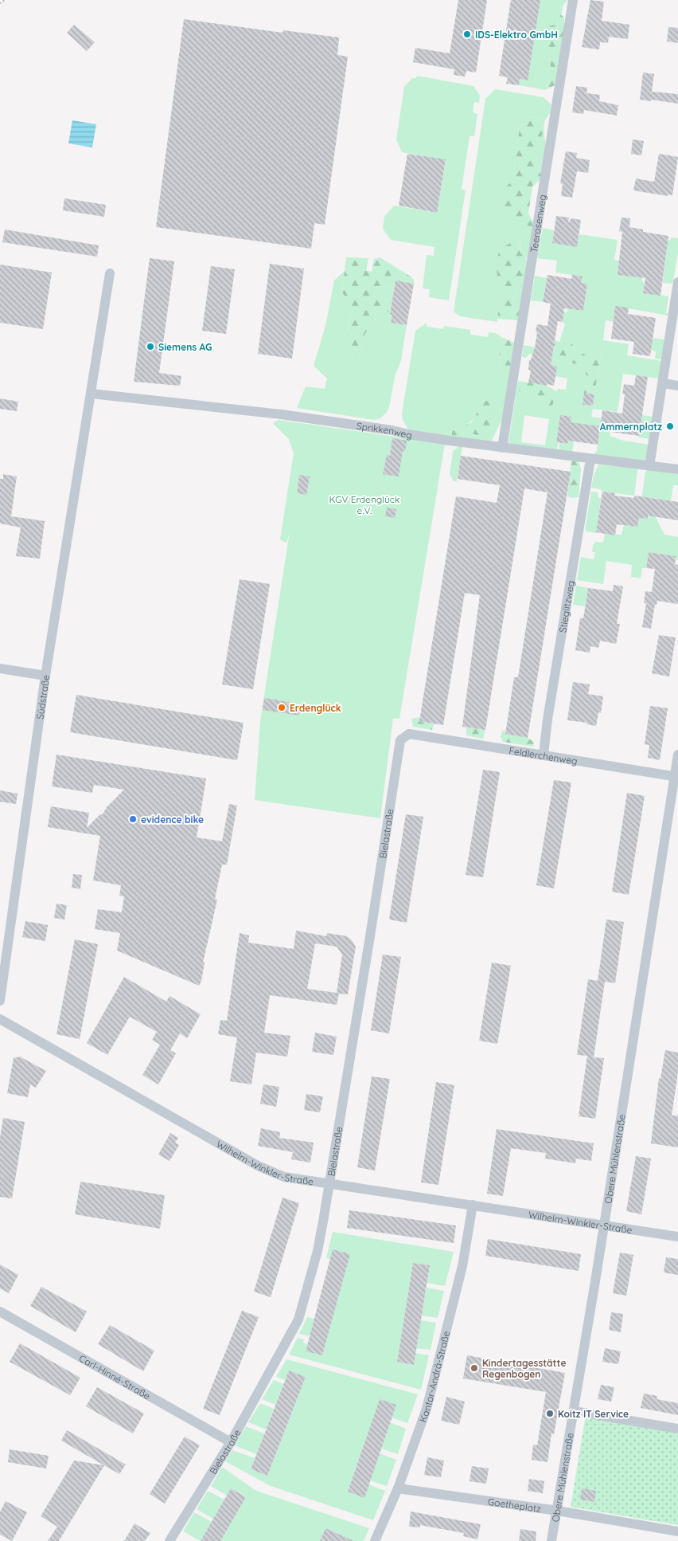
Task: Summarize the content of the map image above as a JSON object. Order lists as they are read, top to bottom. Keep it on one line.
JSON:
{"streets":{"street":["Teerosenweg","Sprikkenweg","Stieglitzweg","Südstraße","Feldlerchenweg","Bielastraße","Obere Mühlenstraße","Wilhelm-Winkler-Straße","Kantor-Andrä-Straße","Carl-Hinné-Straße","Goetheplatz"]},"crossings":[["Teerosenweg","Sprikkenweg"],["Sprikkenweg","Stieglitzweg"],["Sprikkenweg","Südstraße"],["Stieglitzweg","Feldlerchenweg"],["Feldlerchenweg","Bielastraße"],["Feldlerchenweg","Obere Mühlenstraße"],["Bielastraße","Wilhelm-Winkler-Straße"],["Bielastraße","Carl-Hinné-Straße"],["Obere Mühlenstraße","Wilhelm-Winkler-Straße"],["Obere Mühlenstraße","Goetheplatz"],["Wilhelm-Winkler-Straße","Kantor-Andrä-Straße"],["Kantor-Andrä-Straße","Goetheplatz"]],"parks":["KGV Erdenglück e.V."],"places":["IDS-Elektro GmbH","Siemens AG","Ammernplatz","Erdenglück","evidence bike","Kindertagesstätte Regenbogen","Koitz IT Service"]}
